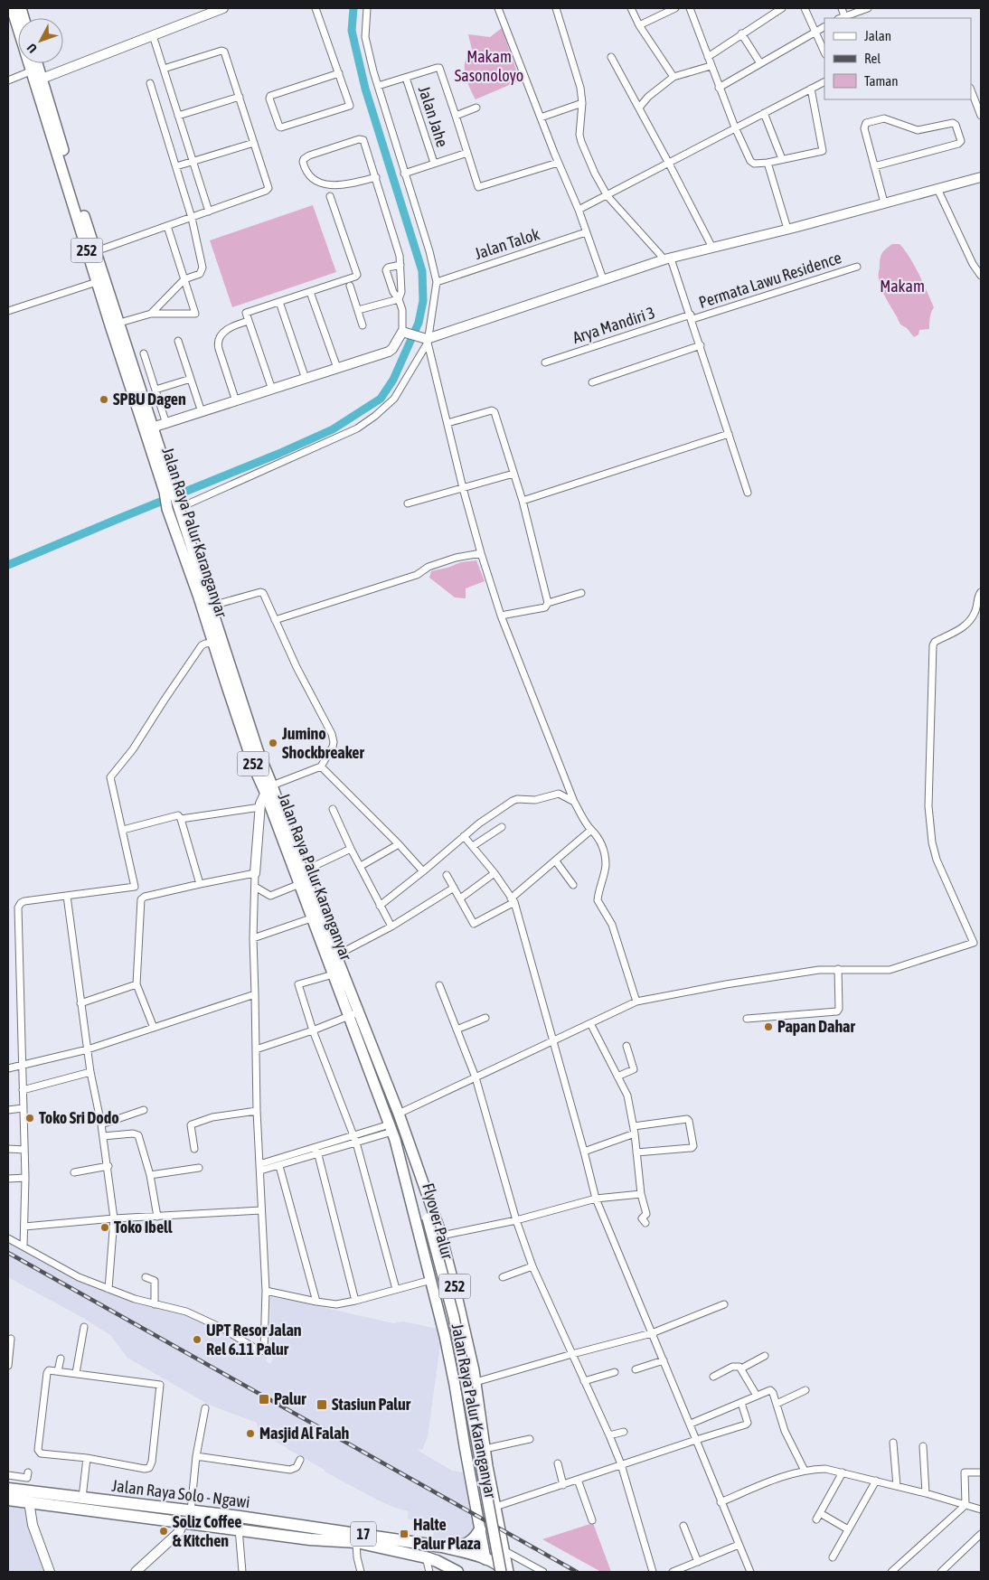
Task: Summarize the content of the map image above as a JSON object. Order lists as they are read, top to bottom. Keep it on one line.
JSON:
{"streets":{"highway":["Jalan Raya Solo - Ngawi","17"],"main road":["252","Jalan Raya Palur Karanganyar","Flyover Palur"],"street":["Jalan Jahe","Jalan Talok","Permata Lawu Residence","Arya Mandiri 3"]},"crossings":[["Permata Lawu Residence","Arya Mandiri 3"],["Jalan Raya Palur Karanganyar","Flyover Palur"],["Jalan Raya Palur Karanganyar","Jalan Raya Solo - Ngawi"]],"parks":["Makam Sasonoloyo","Makam"],"places":{"other":["SPBU Dagen","Jumino Shockbreaker","Papan Dahar","Toko Sri Dodo","Toko Ibell","UPT Resor Jalan Rel 6.11 Palur","Masjid Al Falah","Soliz Coffee & Kitchen"],"transit":["Palur","Stasiun Palur","Halte Palur Plaza"]},"legend":["Jalan","Rel","Taman"],"north":"bottom left"}
